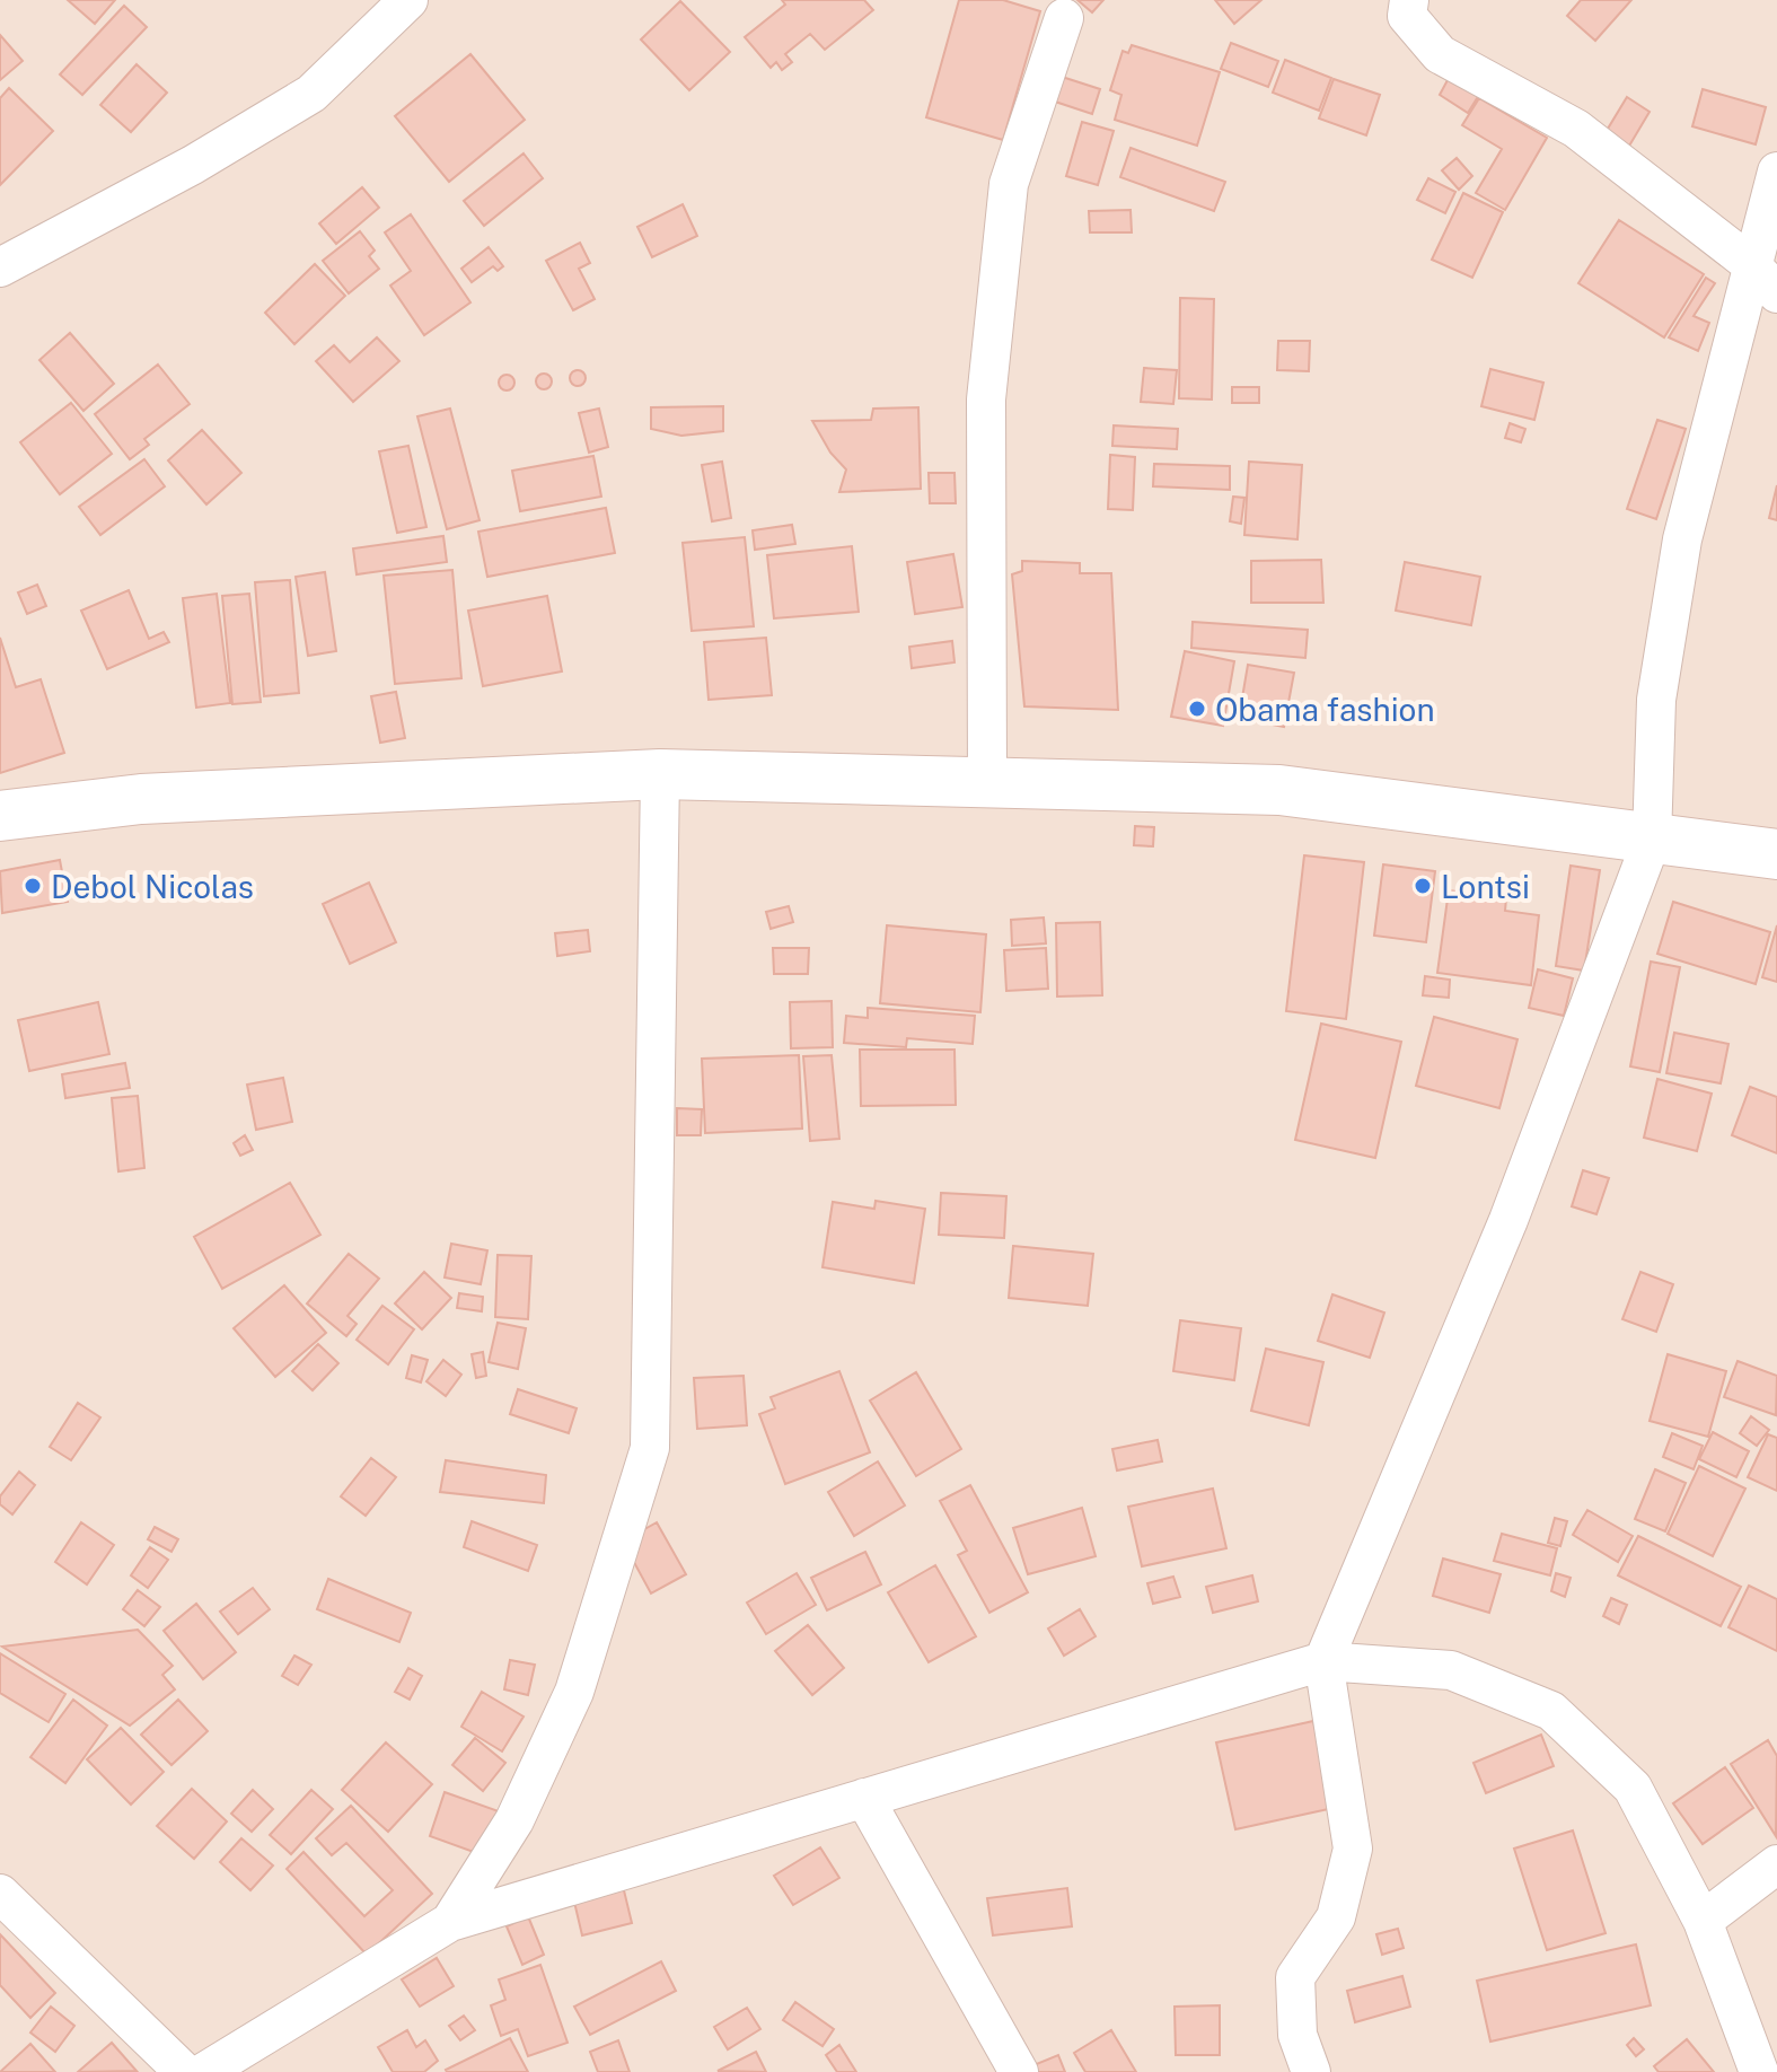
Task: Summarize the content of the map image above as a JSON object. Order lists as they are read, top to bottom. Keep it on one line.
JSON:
{"places":["Obama fashion","Debol Nicolas","Lontsi"]}
